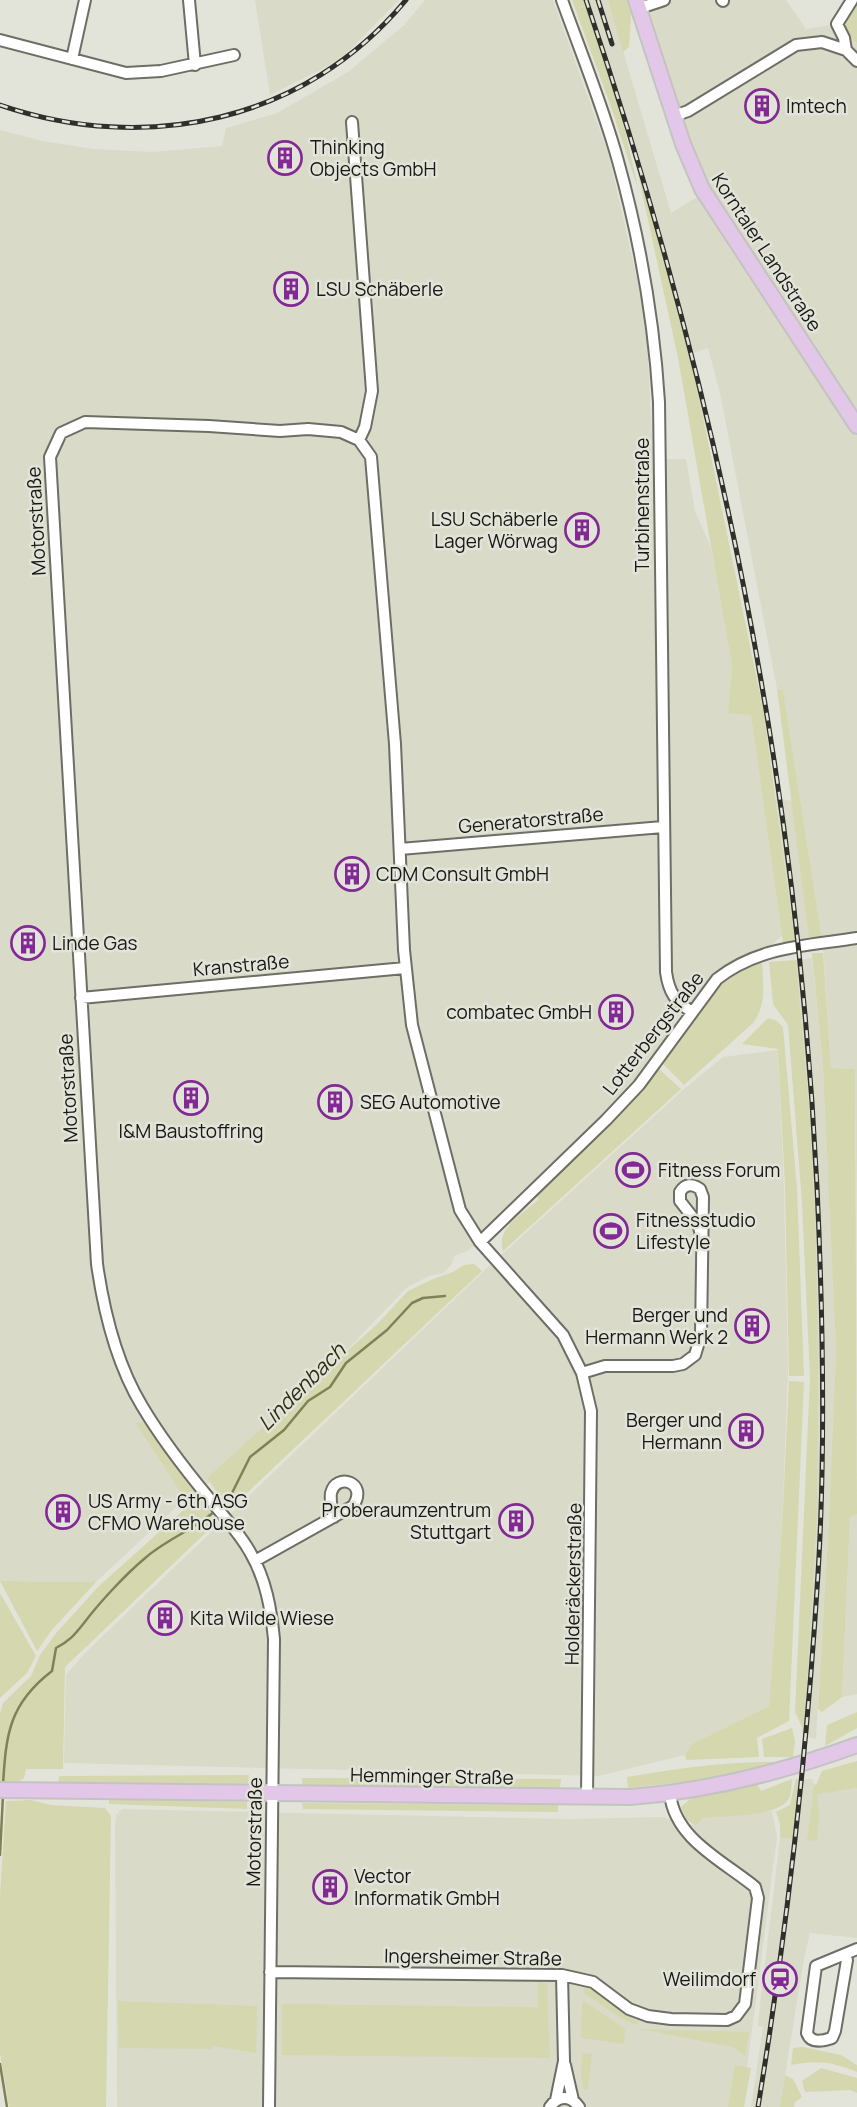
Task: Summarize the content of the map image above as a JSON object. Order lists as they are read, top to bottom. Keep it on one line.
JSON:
{"streets":{"main road":["Korntaler Landstraße","Hemminger Straße"],"street":["Turbinenstraße","Motorstraße","Generatorstraße","Kranstraße","Lotterbergstraße","Holderäckerstraße","Ingersheimer Straße"]},"crossings":[["Turbinenstraße","Generatorstraße"],["Turbinenstraße","Lotterbergstraße"],["Motorstraße","Kranstraße"],["Motorstraße","Hemminger Straße"],["Motorstraße","Ingersheimer Straße"],["Lotterbergstraße","Holderäckerstraße"],["Holderäckerstraße","Hemminger Straße"],["Hemminger Straße","Ingersheimer Straße"]],"water":["Lindenbach"],"places":{"building":["Imtech","Thinking Objects GmbH","LSU Schäberle","LSU Schäberle Lager Wörwag","CDM Consult GmbH","Linde Gas","combatec GmbH","I&M Baustoffring","SEG Automotive","Berger und Hermann Werk 2","Berger und Hermann","US Army - 6th ASG CFMO Warehouse","Proberaumzentrum Stuttgart","Kita Wilde Wiese","Vector Informatik GmbH"],"sports":["Fitness Forum","Fitnessstudio Lifestyle"],"station":["Weilimdorf"]}}
